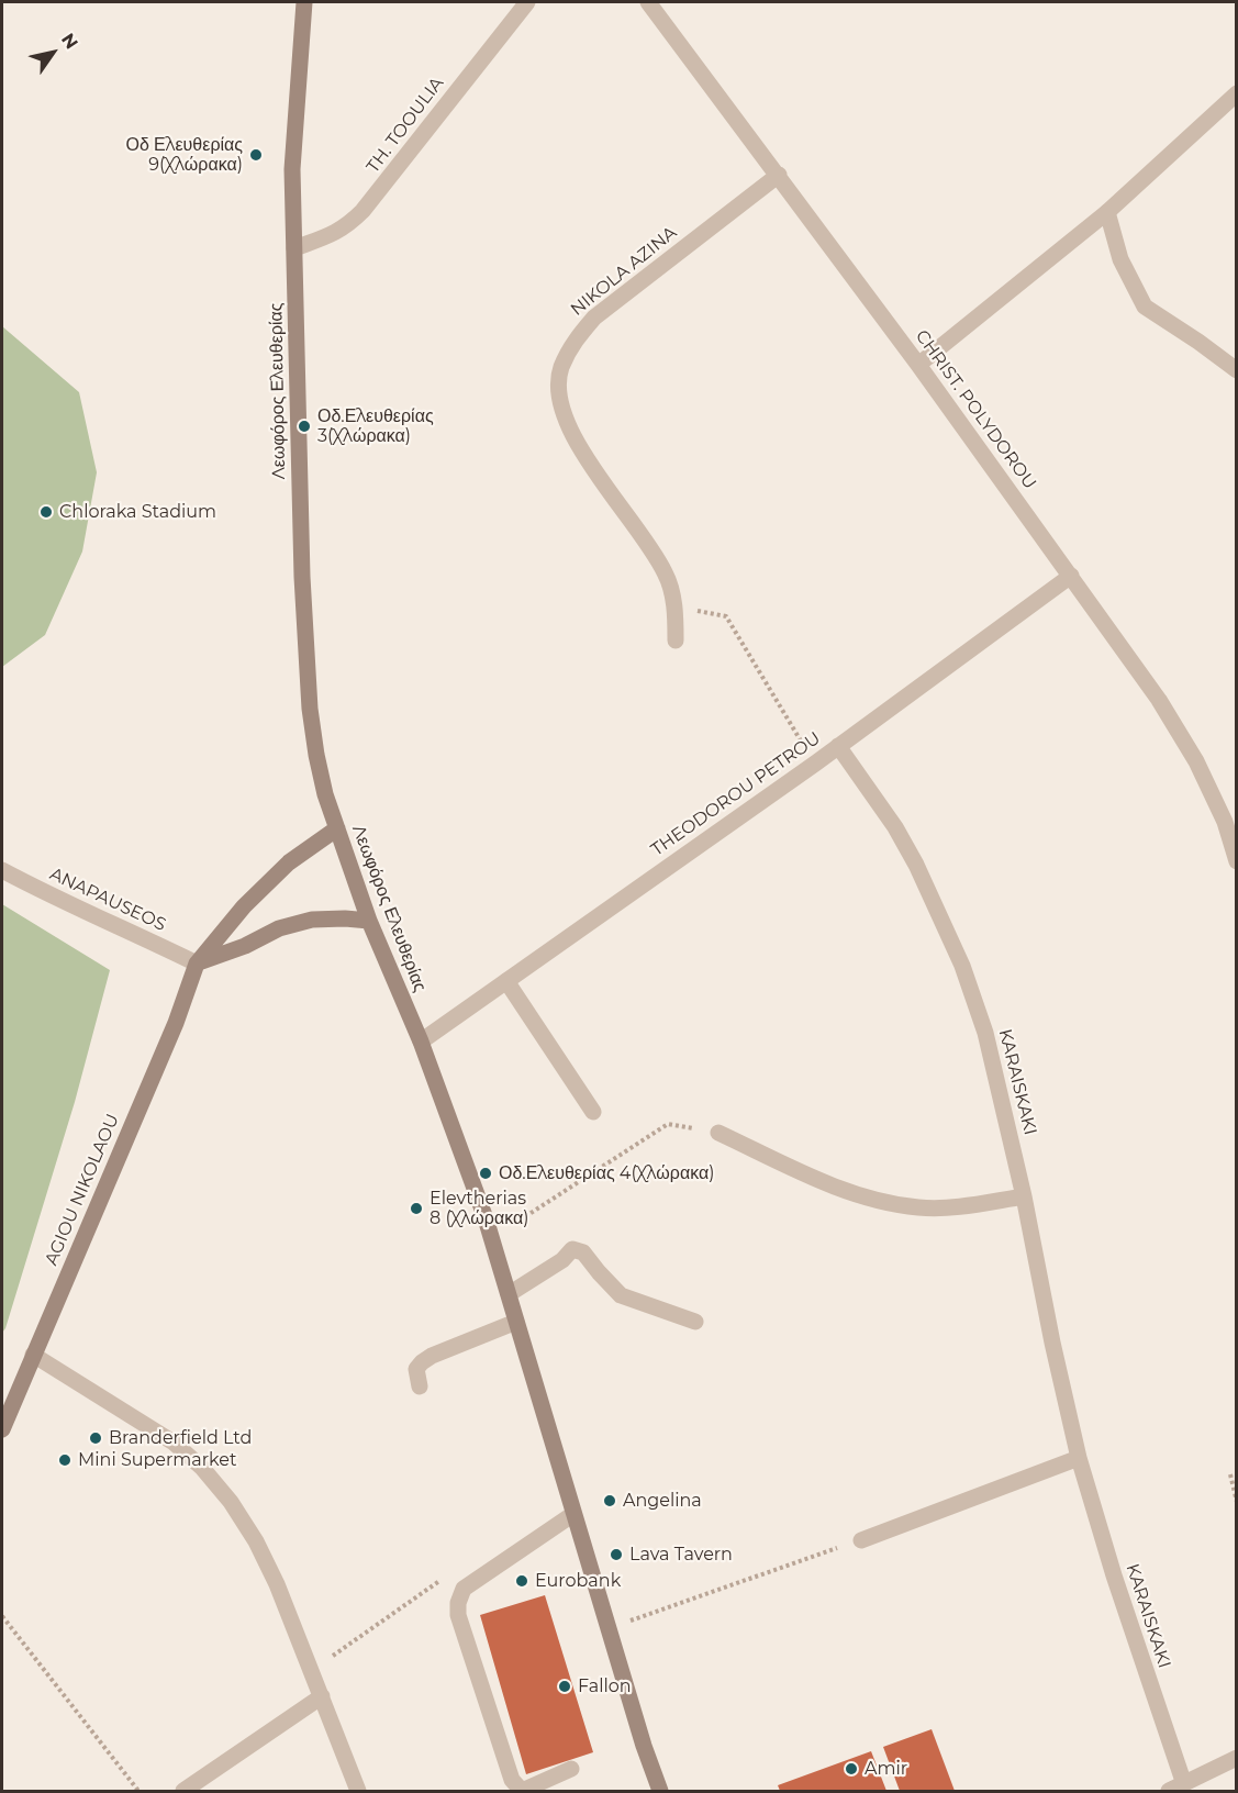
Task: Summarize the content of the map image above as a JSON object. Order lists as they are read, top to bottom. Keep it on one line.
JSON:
{"streets":{"main road":["Λεωφόρος Ελευθερίας","AGIOU NIKOLAOU"],"street":["TH. TOOULIA","NIKOLA AZINA","CHRIST. POLYDOROU","THEODOROU PETROU","ANAPAUSEOS","KARAISKAKI"]},"crossings":[["TH. TOOULIA","Λεωφόρος Ελευθερίας"],["NIKOLA AZINA","CHRIST. POLYDOROU"],["Λεωφόρος Ελευθερίας","THEODOROU PETROU"],["Λεωφόρος Ελευθερίας","AGIOU NIKOLAOU"],["CHRIST. POLYDOROU","THEODOROU PETROU"],["THEODOROU PETROU","KARAISKAKI"],["ANAPAUSEOS","AGIOU NIKOLAOU"]],"places":["Οδ Ελευθερίας 9(Χλώρακα)","Οδ.Ελευθερίας 3(Χλώρακα)","Chloraka Stadium","Οδ.Ελευθερίας 4(Χλώρακα)","Elevtherias 8 (Χλώρακα)","Branderfield Ltd","Mini Supermarket","Angelina","Lava Tavern","Eurobank","Fallon","Amir"],"north":"top right"}
